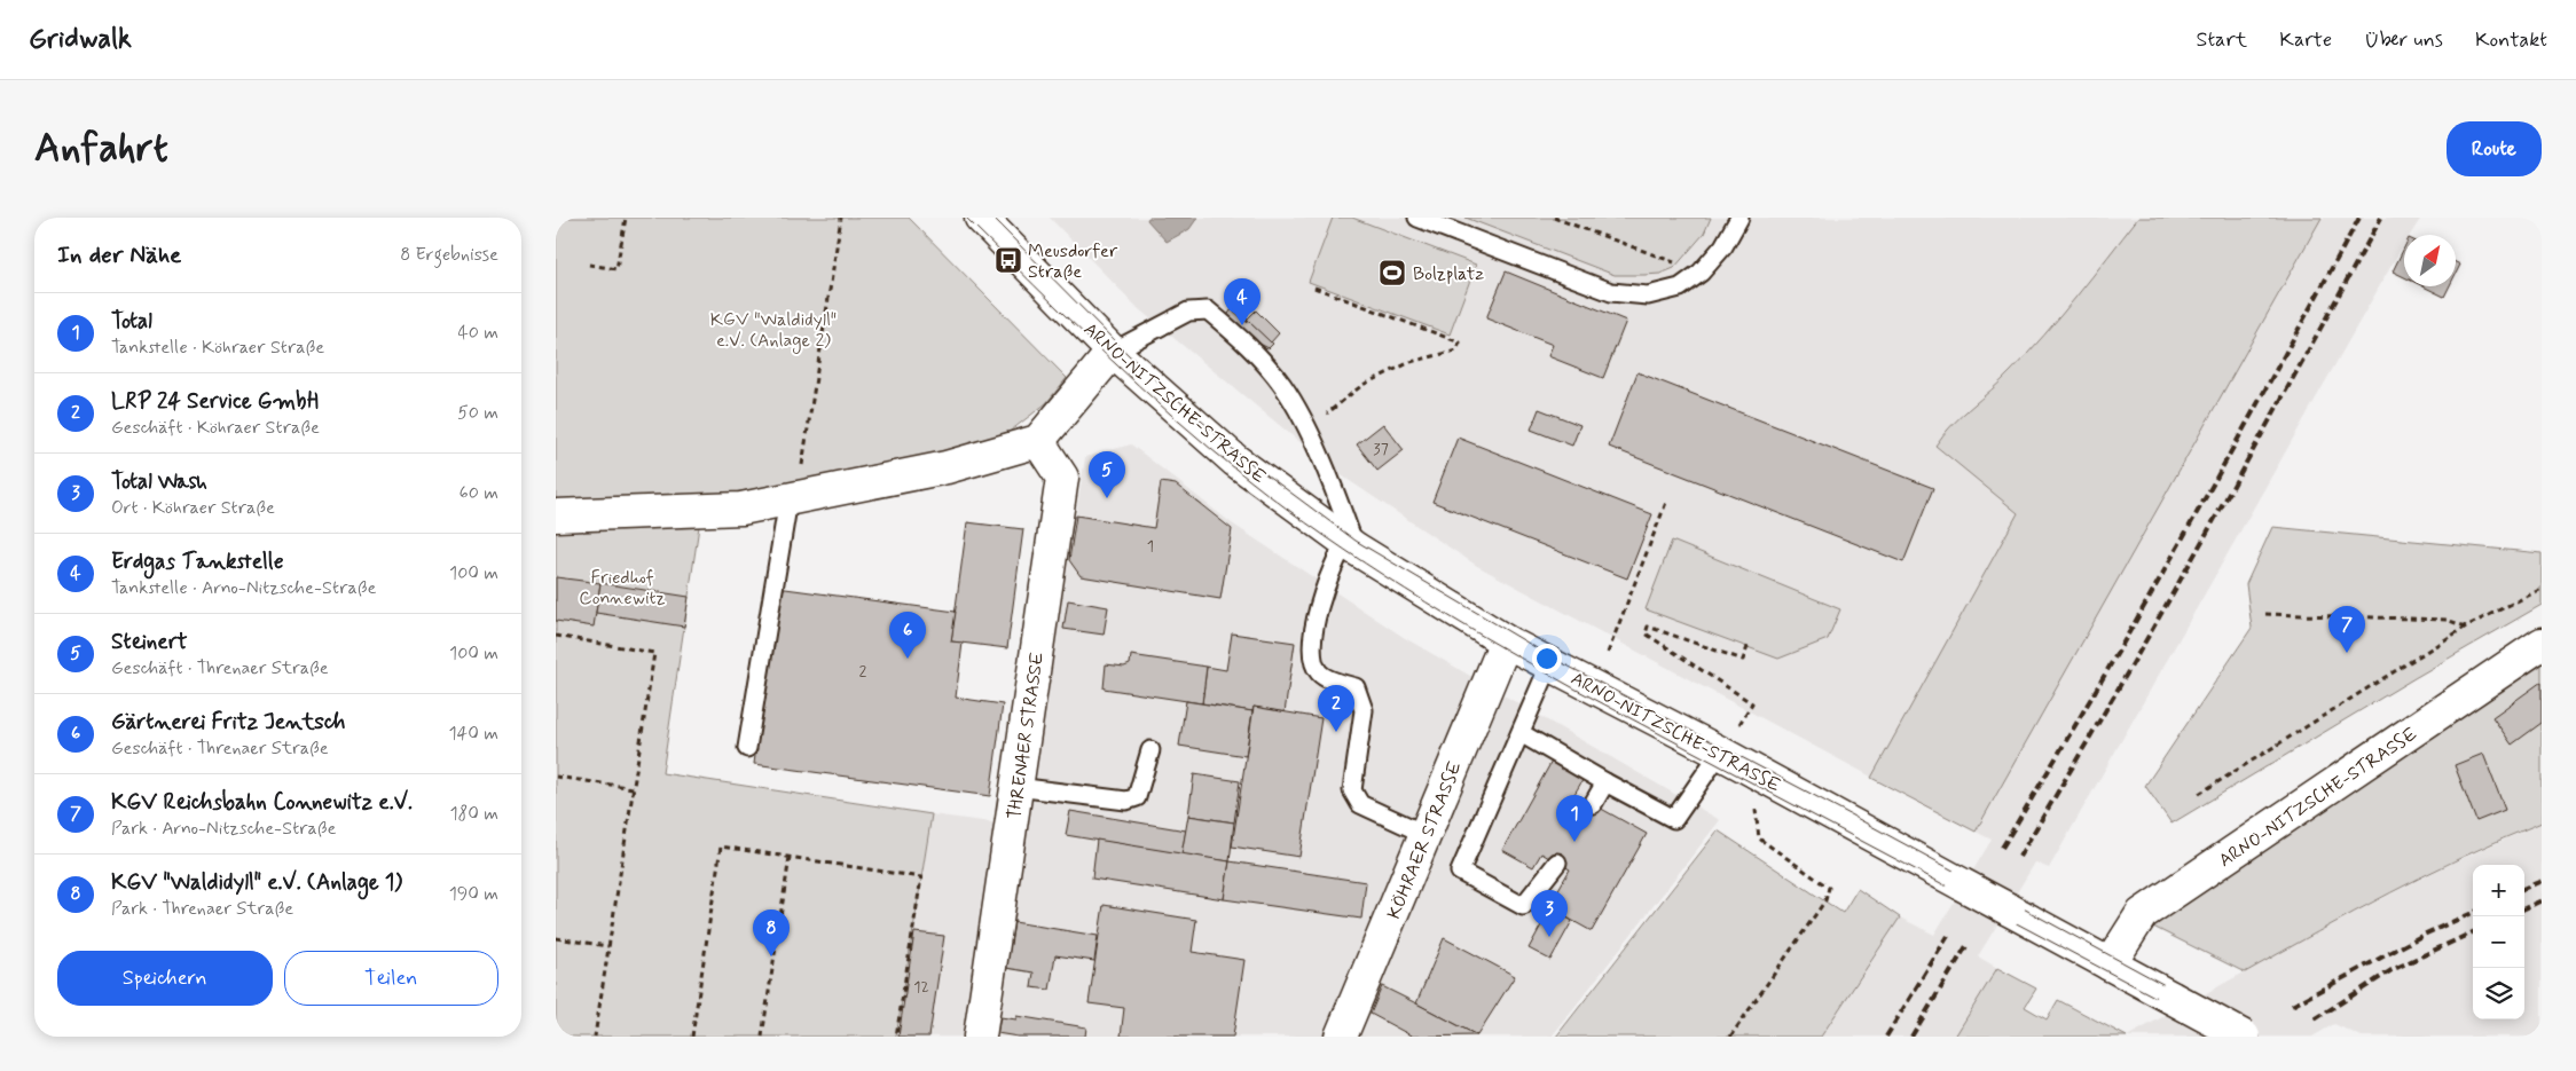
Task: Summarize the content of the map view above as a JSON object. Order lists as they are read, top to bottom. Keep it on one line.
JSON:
{"streets":{"street":["ARNO-NITZSCHE-STRASSE","THRENAER STRASSE","KÖHRAER STRASSE"]},"crossings":[["ARNO-NITZSCHE-STRASSE","KÖHRAER STRASSE"]],"parks":["KGV \"Waldidyll\" e.V. (Anlage 2)","Friedhof Connewitz"],"places":{"bus stop":["Meusdorfer Straße"],"sports":["Bolzplatz"]},"house_numbers":["37","1","2","12"],"north":"top right","page":{"header":"Gridwalk","nav":["Start","Karte","Über uns","Kontakt"],"buttons":["Route",["Speichern","Teilen"]],"title":"Anfahrt","heading":["In der Nähe","8 Ergebnisse"],"pins":["4","5","7","6","2","1","3","8"],"list":[{"mark":"1","name":"Total","note":"Tankstelle · Köhraer Straße","value":"40 m"},{"mark":"2","name":"LRP 24 Service GmbH","note":"Geschäft · Köhraer Straße","value":"50 m"},{"mark":"3","name":"Total Wash","note":"Ort · Köhraer Straße","value":"60 m"},{"mark":"4","name":"Erdgas Tankstelle","note":"Tankstelle · Arno-Nitzsche-Straße","value":"100 m"},{"mark":"5","name":"Steinert","note":"Geschäft · Threnaer Straße","value":"100 m"},{"mark":"6","name":"Gärtnerei Fritz Jentsch","note":"Geschäft · Threnaer Straße","value":"140 m"},{"mark":"7","name":"KGV Reichsbahn Connewitz e.V.","note":"Park · Arno-Nitzsche-Straße","value":"180 m"},{"mark":"8","name":"KGV \"Waldidyll\" e.V. (Anlage 1)","note":"Park · Threnaer Straße","value":"190 m"}],"map_buttons":["+","−"]}}
